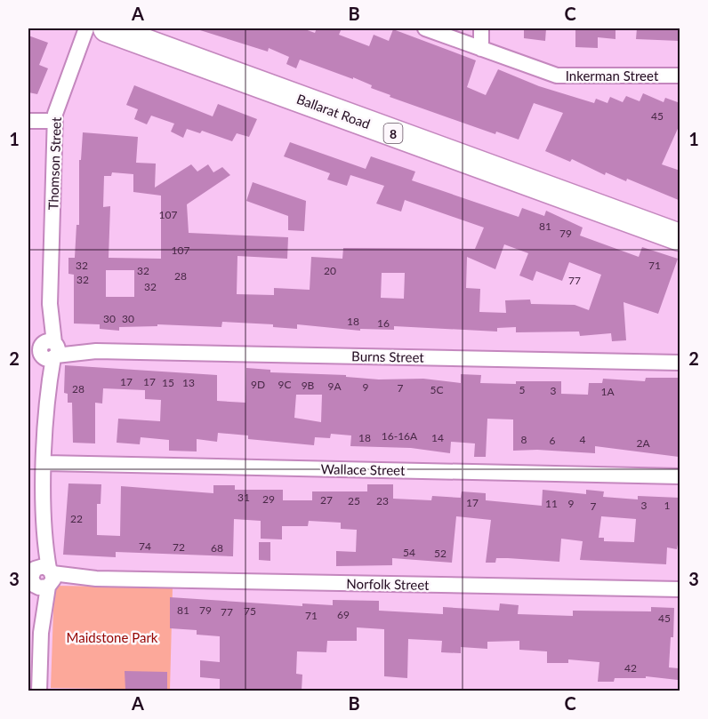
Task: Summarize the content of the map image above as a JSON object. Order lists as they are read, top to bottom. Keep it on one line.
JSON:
{"streets":{"highway":["Ballarat Road","8"],"street":["Inkerman Street","Thomson Street","Burns Street","Wallace Street","Norfolk Street"]},"crossings":[["Thomson Street","Burns Street"],["Thomson Street","Wallace Street"],["Thomson Street","Norfolk Street"]],"parks":["Maidstone Park"],"house_numbers":["45","107","81","79","107","32","71","32","20","28","32","77","32","30","30","18","16","17","17","15","13","9D","9C","9B","9A","9","7","28","5C","5","3","1A","16-16A","18","14","8","4","6","2A","31","29","27","25","23","17","11","9","3","1","7","22","74","72","68","54","52","81","79","75","77","69","71","45","42"],"grid":{"columns":["A","B","C"],"rows":["1","2","3"]}}
